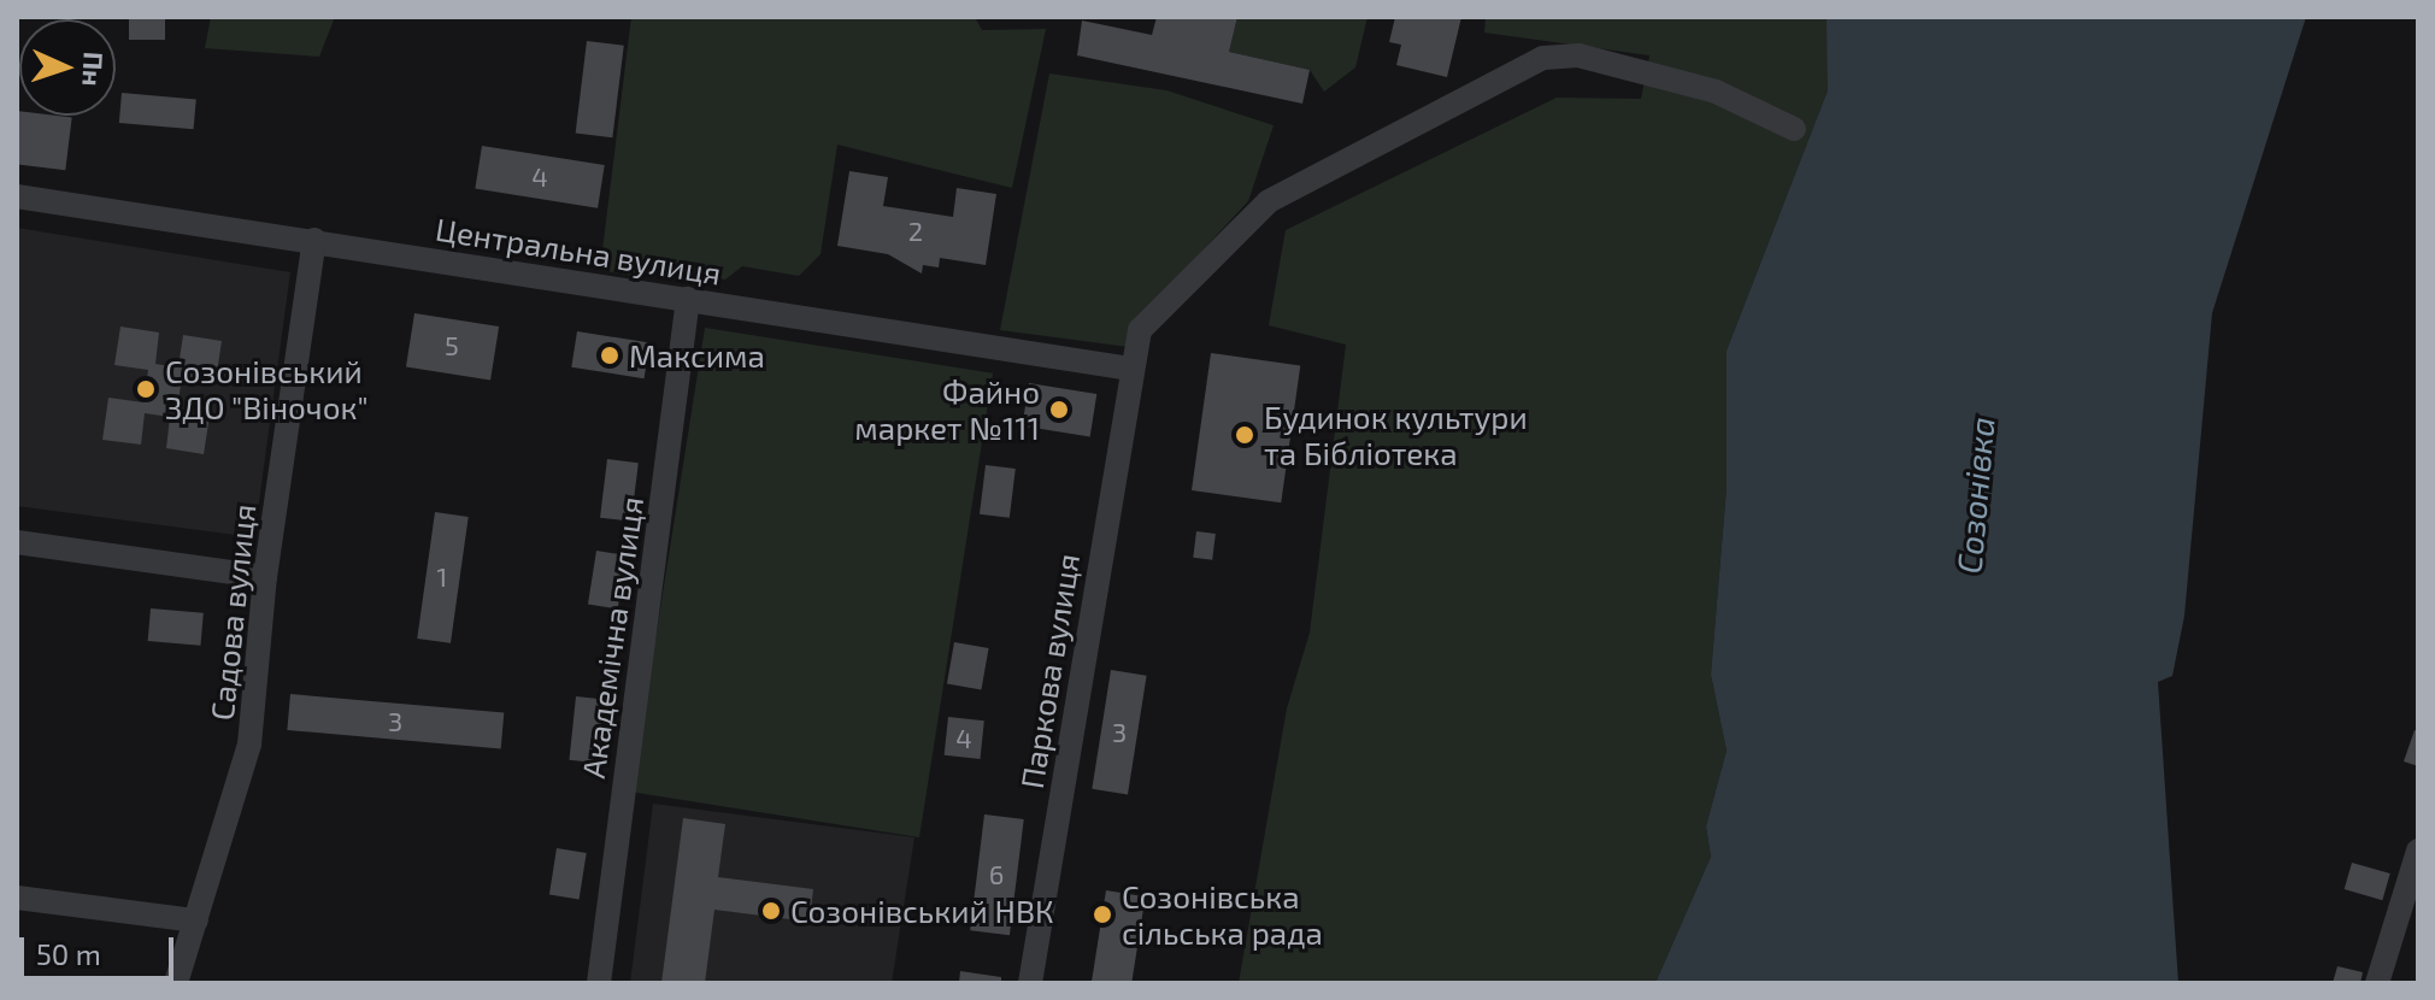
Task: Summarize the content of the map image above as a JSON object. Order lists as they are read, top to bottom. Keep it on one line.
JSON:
{"streets":{"street":["Центральна вулиця","Садова вулиця","Академічна вулиця","Паркова вулиця"]},"crossings":[["Центральна вулиця","Садова вулиця"],["Центральна вулиця","Академічна вулиця"],["Центральна вулиця","Паркова вулиця"]],"water":["Созонівка"],"places":["Максима","Созонівський ЗДО \"Віночок\"","Файно маркет №111","Будинок культури та Бібліотека","Созонівський НВК","Созонівська сільська рада"],"house_numbers":["4","2","5","1","3","3","4","6"],"scale_bar":"50 m","north":"right"}
